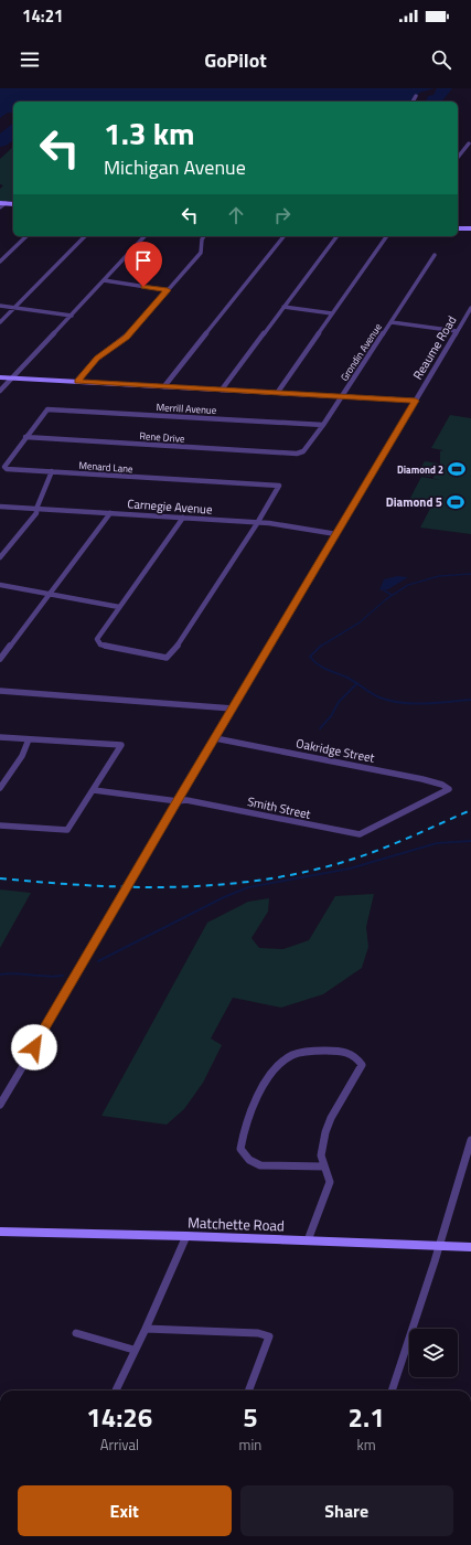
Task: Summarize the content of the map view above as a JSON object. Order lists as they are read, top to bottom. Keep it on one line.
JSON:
{"streets":{"street":["Reaume Road","Grondin Avenue","Merrill Avenue","Rene Drive","Menard Lane","Carnegie Avenue","Oakridge Street","Smith Street","Matchette Road"]},"crossings":[["Reaume Road","Carnegie Avenue"],["Reaume Road","Oakridge Street"],["Reaume Road","Smith Street"],["Grondin Avenue","Merrill Avenue"],["Grondin Avenue","Rene Drive"],["Merrill Avenue","Menard Lane"],["Rene Drive","Menard Lane"],["Menard Lane","Carnegie Avenue"],["Oakridge Street","Smith Street"]],"places":{"sports":["Diamond 2","Diamond 5"]},"page":{"status":"14:21","header":"GoPilot","turn":["1.3 km","Michigan Avenue"],"eta":["14:26","Arrival","5","min","2.1","km"],"buttons":["Exit","Share"]}}
